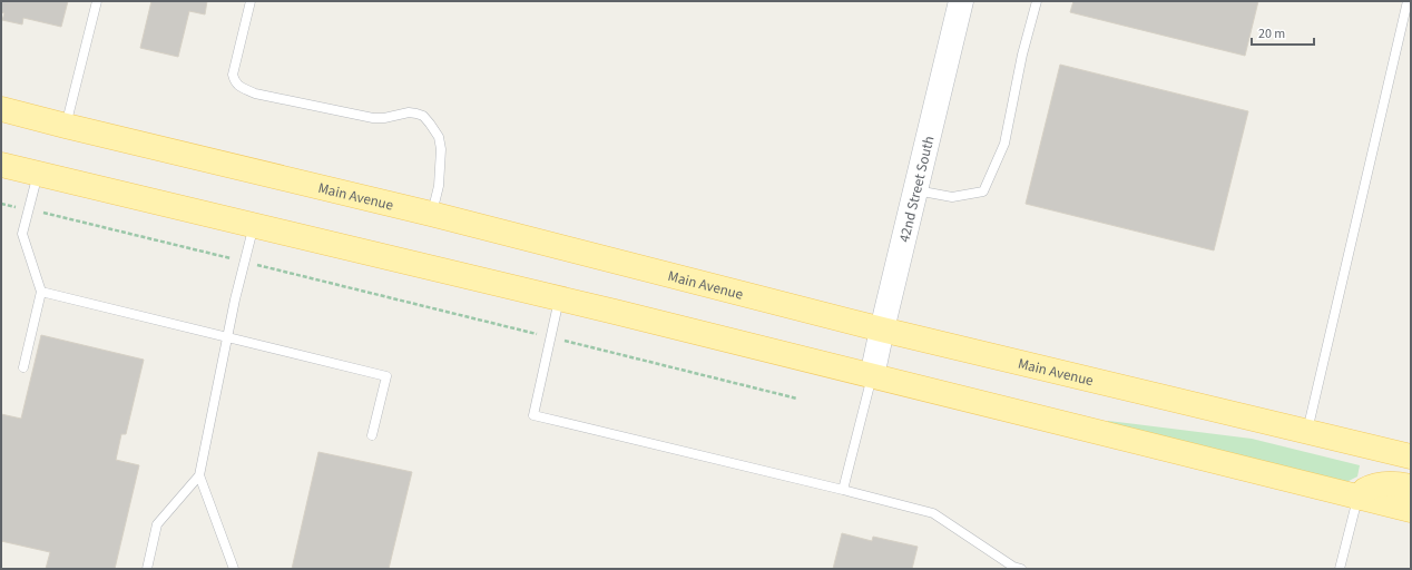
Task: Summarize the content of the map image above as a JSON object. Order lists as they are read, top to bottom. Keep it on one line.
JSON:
{"streets":{"main road":["42nd Street South","Main Avenue"]},"crossings":[["42nd Street South","Main Avenue"]],"scale_bar":"20 m"}
